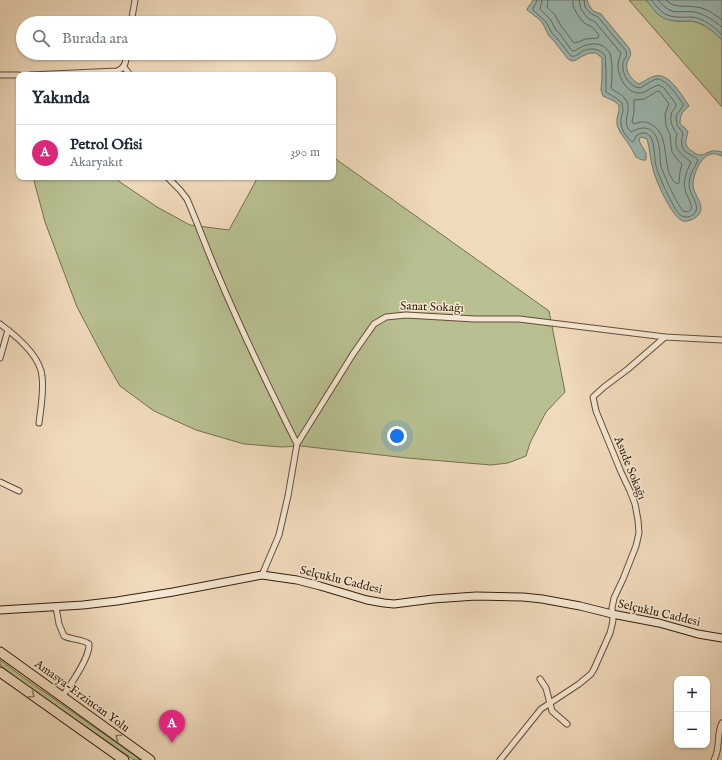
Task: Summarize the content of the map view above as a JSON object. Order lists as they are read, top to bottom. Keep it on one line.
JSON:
{"streets":{"highway":["Amasya-Erzincan Yolu"],"street":["Sanat Sokağı","Asude Sokağı","Selçuklu Caddesi"]},"crossings":[["Sanat Sokağı","Asude Sokağı"],["Sanat Sokağı","Selçuklu Caddesi"],["Asude Sokağı","Selçuklu Caddesi"]],"page":{"search":"Burada ara","heading":"Yakında","list":[{"mark":"A","name":"Petrol Ofisi","note":"Akaryakıt","value":"390 m"}],"map_buttons":["+","−"],"pins":"A"}}
